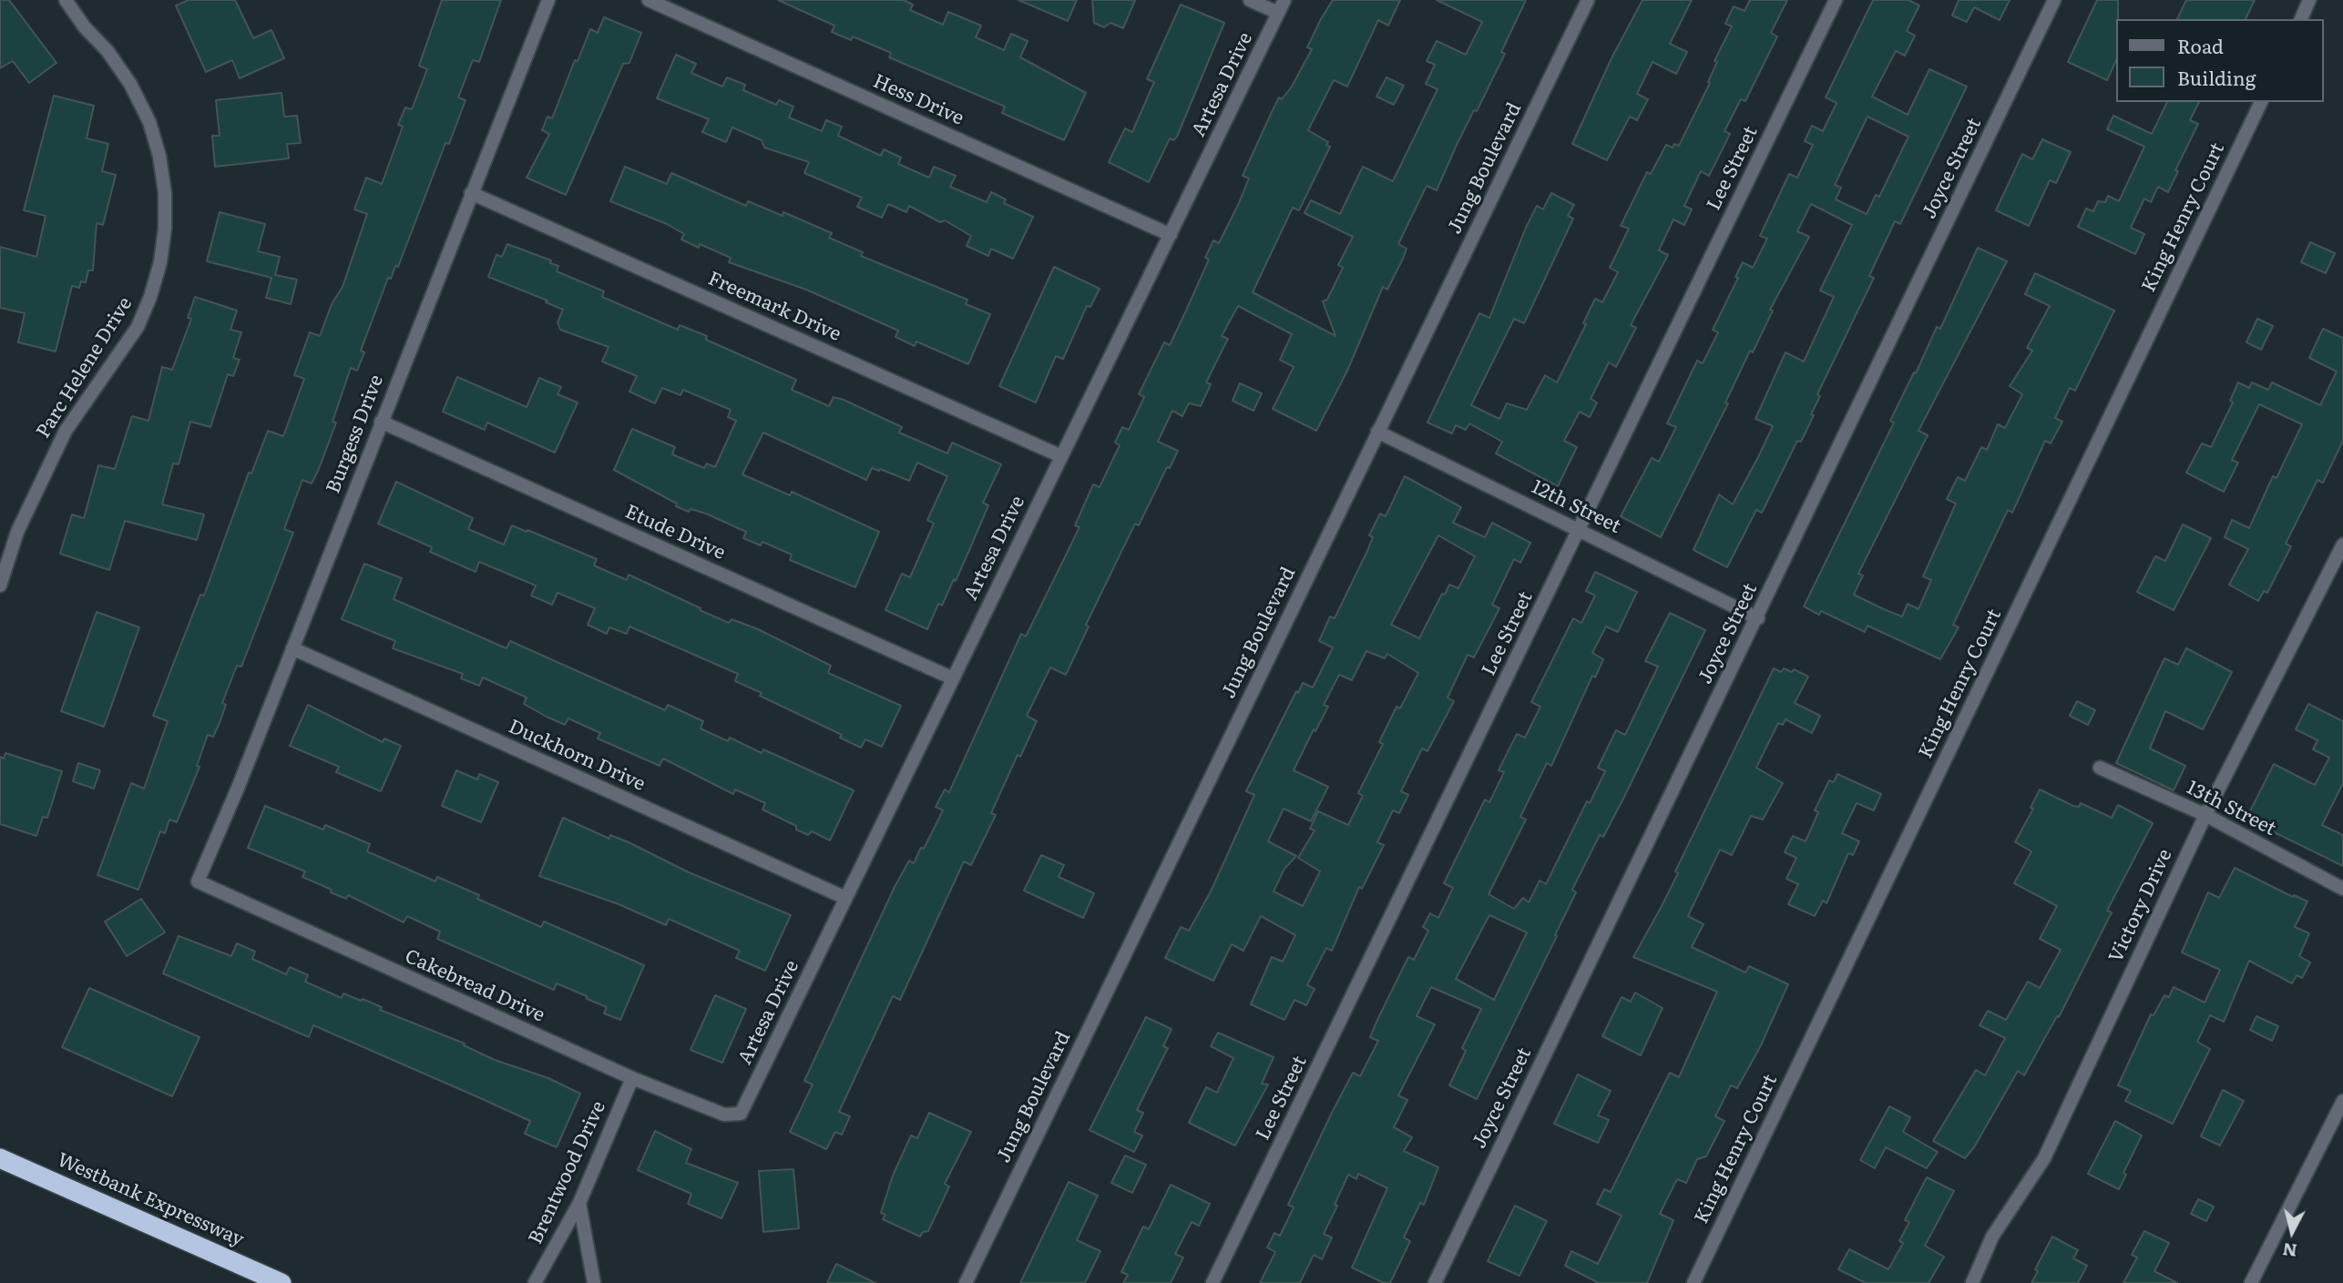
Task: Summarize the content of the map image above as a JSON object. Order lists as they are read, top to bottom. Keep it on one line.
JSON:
{"streets":{"highway":["Westbank Expressway"],"street":["Artesa Drive","Hess Drive","Jung Boulevard","Lee Street","Joyce Street","King Henry Court","Freemark Drive","Parc Helene Drive","Burgess Drive","12th Street","Etude Drive","Duckhorn Drive","13th Street","Victory Drive","Cakebread Drive","Brentwood Drive"]},"crossings":[["Artesa Drive","Hess Drive"],["Artesa Drive","Freemark Drive"],["Artesa Drive","Etude Drive"],["Artesa Drive","Duckhorn Drive"],["Artesa Drive","Cakebread Drive"],["Jung Boulevard","12th Street"],["Lee Street","12th Street"],["Joyce Street","12th Street"],["Freemark Drive","Burgess Drive"],["Burgess Drive","Etude Drive"],["Burgess Drive","Duckhorn Drive"],["Burgess Drive","Cakebread Drive"],["13th Street","Victory Drive"],["Cakebread Drive","Brentwood Drive"]],"legend":["Road","Building"],"north":"bottom"}
